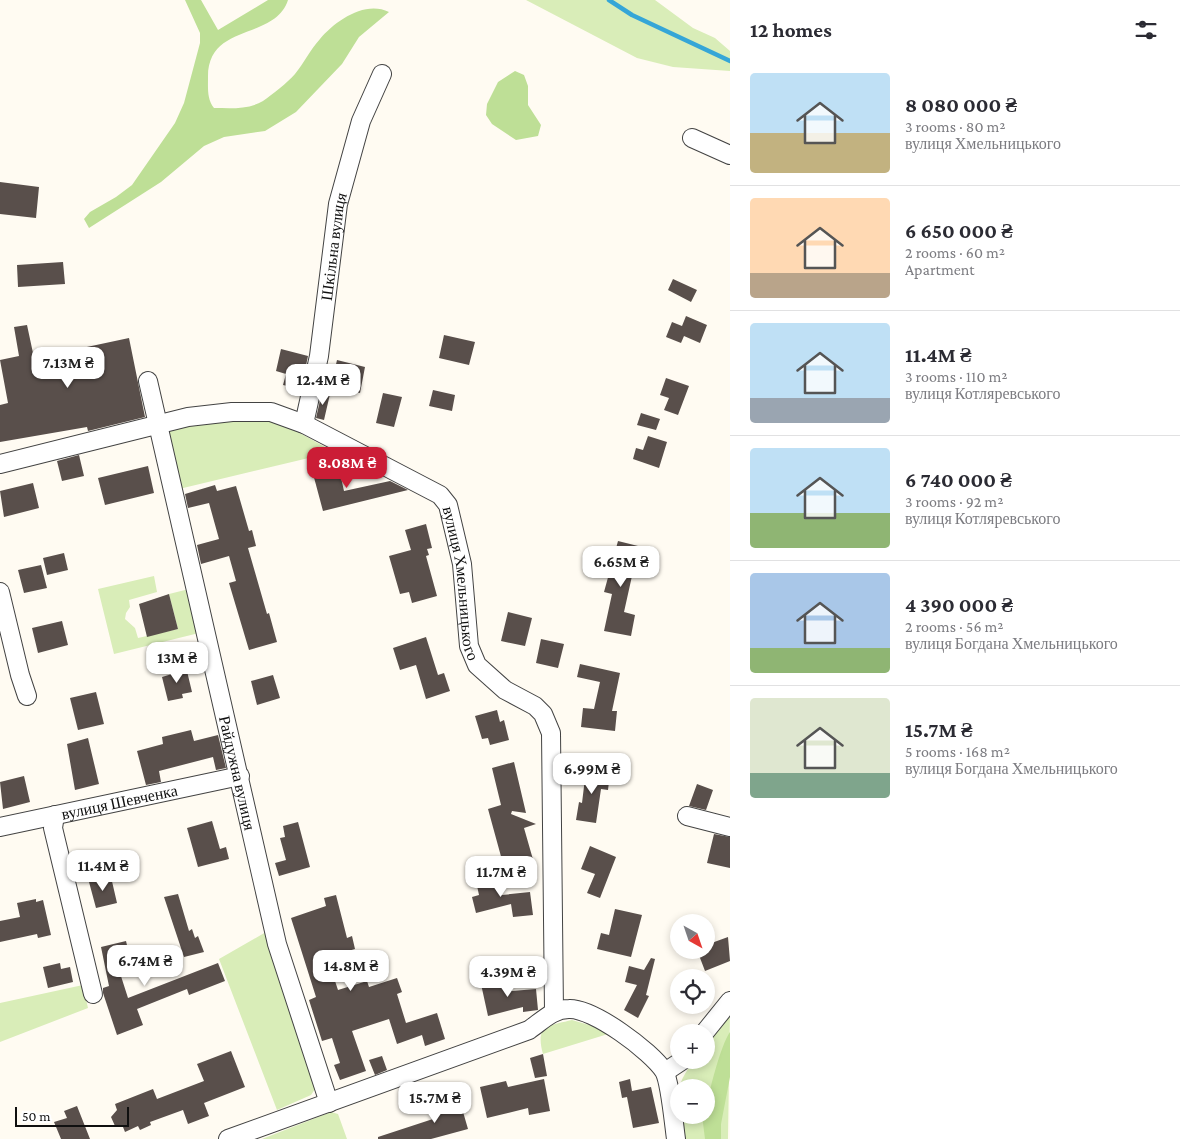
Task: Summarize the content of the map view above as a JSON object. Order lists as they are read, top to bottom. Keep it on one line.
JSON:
{"streets":{"street":["Шкільна вулиця","вулиця Хмельницького","Райдужна вулиця","вулиця Шевченка"]},"crossings":[["Шкільна вулиця","вулиця Хмельницького"],["вулиця Хмельницького","Райдужна вулиця"],["Райдужна вулиця","вулиця Шевченка"]],"scale_bar":"50 m","north":"bottom right","page":{"heading":"12 homes","list":[{"name":"8 080 000 ₴","note":"3 rooms · 80 m² · вулиця Хмельницького"},{"name":"6 650 000 ₴","note":"2 rooms · 60 m² · Apartment"},{"name":"11.4M ₴","note":"3 rooms · 110 m² · вулиця Котляревського"},{"name":"6 740 000 ₴","note":"3 rooms · 92 m² · вулиця Котляревського"},{"name":"4 390 000 ₴","note":"2 rooms · 56 m² · вулиця Богдана Хмельницького"},{"name":"15.7M ₴","note":"5 rooms · 168 m² · вулиця Богдана Хмельницького"}],"price":["7.13M ₴","12.4M ₴","8.08M ₴","6.65M ₴","13M ₴","6.99M ₴","11.4M ₴","11.7M ₴","6.74M ₴","14.8M ₴","4.39M ₴","15.7M ₴"],"map_buttons":["+","−"],"scale":"50 m"}}
